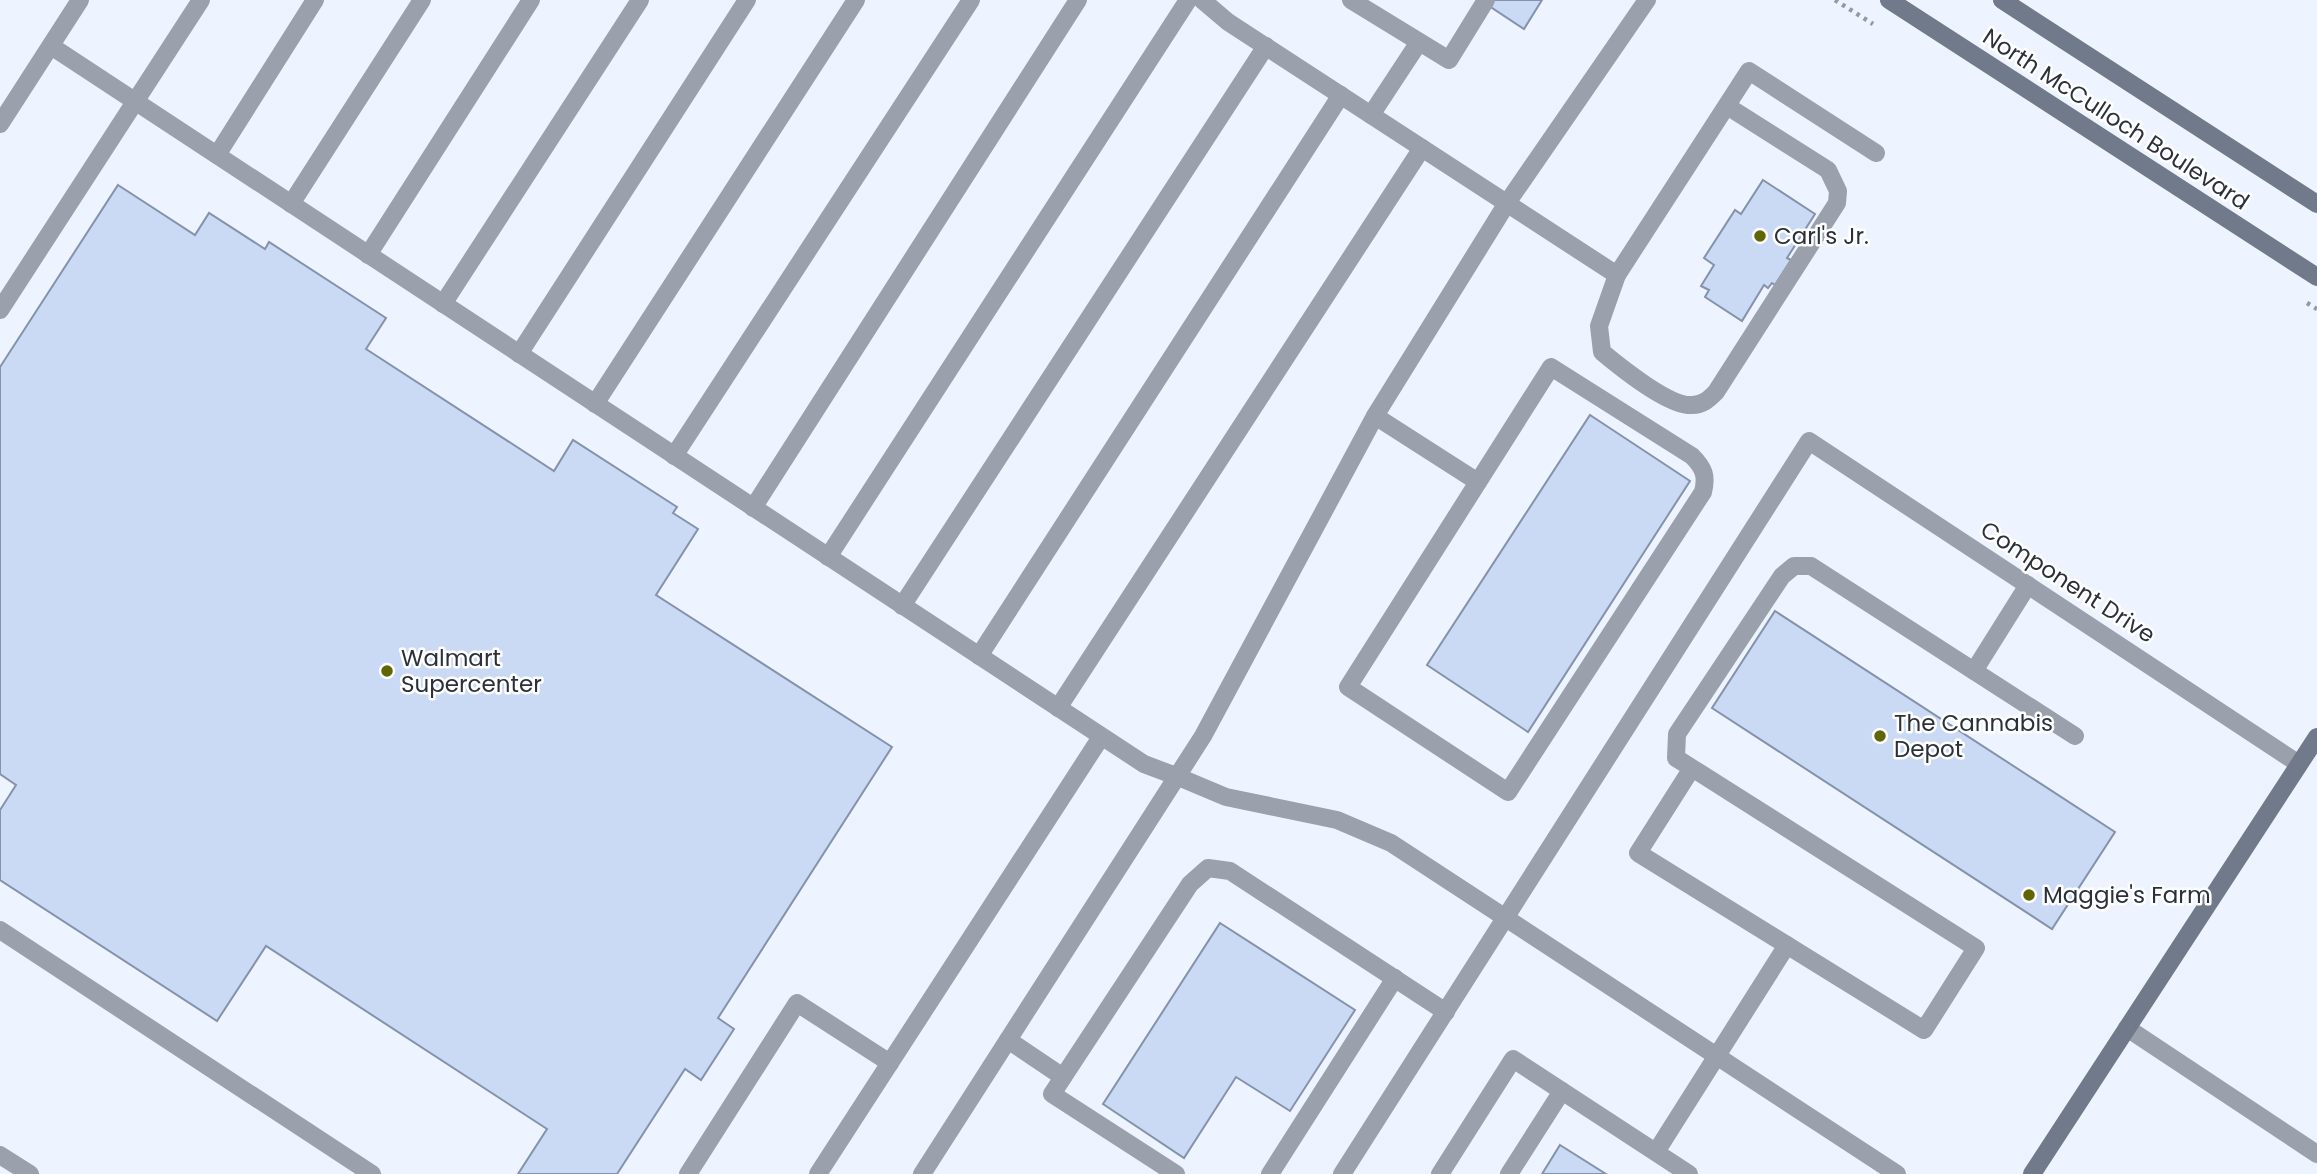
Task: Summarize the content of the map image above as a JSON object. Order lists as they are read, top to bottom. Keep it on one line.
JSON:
{"streets":{"street":["North McCulloch Boulevard","Component Drive"]},"places":["Carl's Jr.","Walmart Supercenter","The Cannabis Depot","Maggie's Farm"]}
